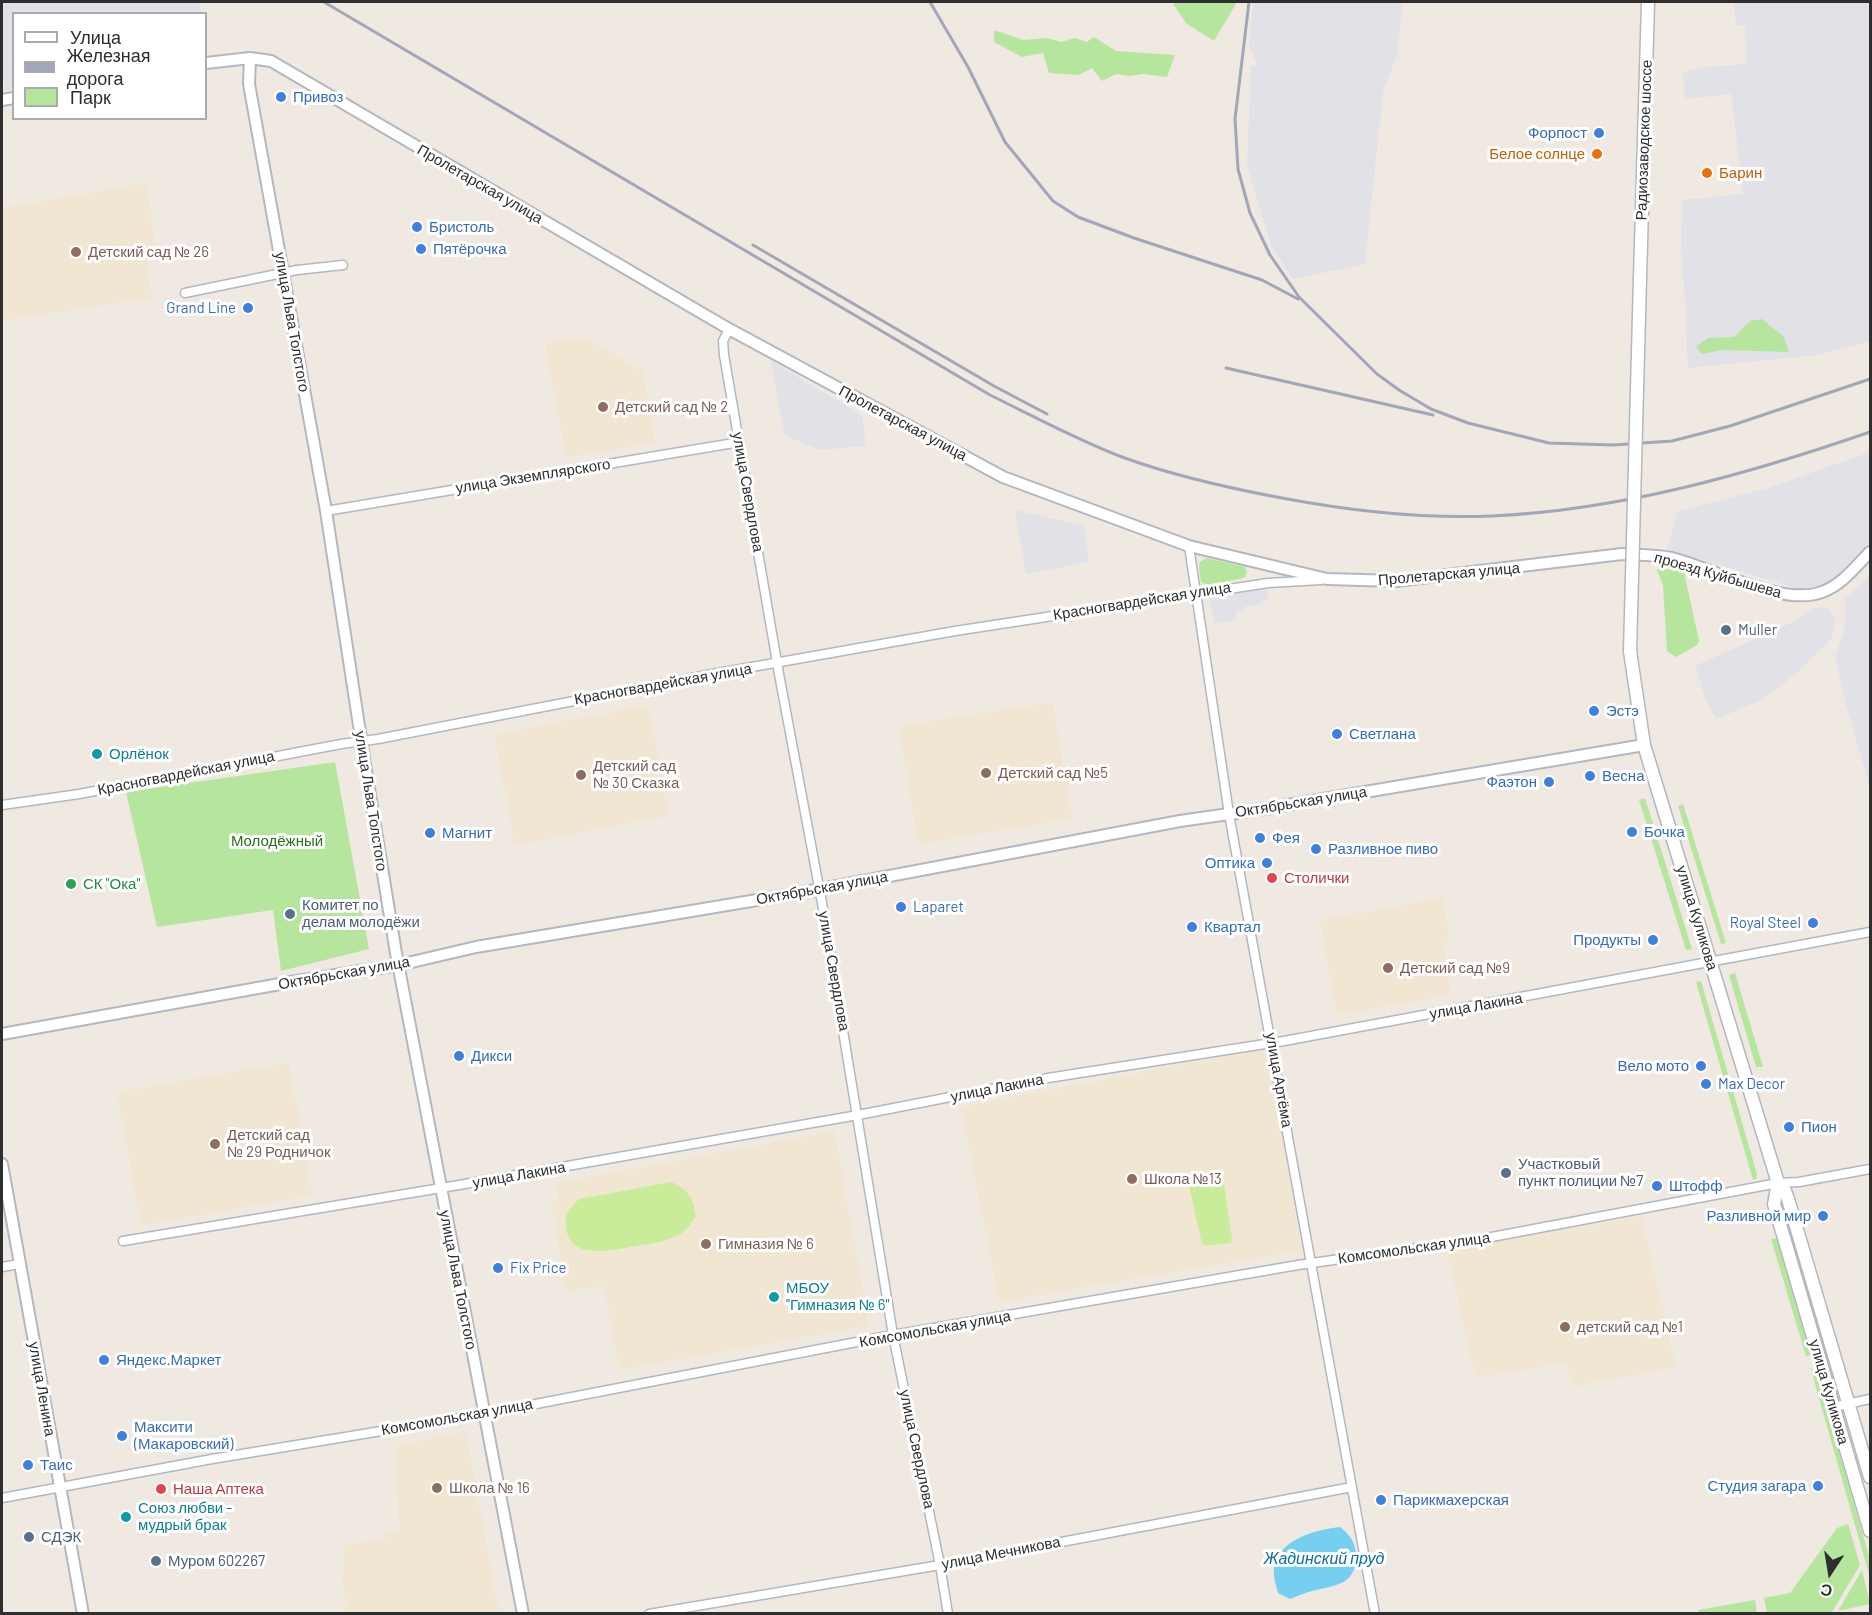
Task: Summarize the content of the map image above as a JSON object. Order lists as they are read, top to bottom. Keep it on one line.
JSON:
{"streets":{"main road":["Радиозаводское шоссе","улица Куликова"],"street":["Пролетарская улица","улица Льва Толстого","улица Экземплярского","улица Свердлова","проезд Куйбышева","Красногвардейская улица","Октябрьская улица","улица Лакина","улица Артёма","Комсомольская улица","улица Ленина","улица Мечникова"]},"crossings":[["Радиозаводское шоссе","улица Куликова"],["Пролетарская улица","улица Льва Толстого"],["Пролетарская улица","улица Свердлова"],["Пролетарская улица","проезд Куйбышева"],["Пролетарская улица","Красногвардейская улица"],["Пролетарская улица","улица Артёма"],["улица Льва Толстого","улица Экземплярского"],["улица Льва Толстого","Красногвардейская улица"],["улица Льва Толстого","Октябрьская улица"],["улица Льва Толстого","улица Лакина"],["улица Льва Толстого","Комсомольская улица"],["улица Экземплярского","улица Свердлова"],["улица Свердлова","Красногвардейская улица"],["улица Свердлова","Октябрьская улица"],["улица Свердлова","улица Лакина"],["улица Свердлова","Комсомольская улица"],["улица Свердлова","улица Мечникова"],["Красногвардейская улица","улица Артёма"],["Октябрьская улица","улица Куликова"],["Октябрьская улица","улица Артёма"],["улица Куликова","улица Лакина"],["улица Куликова","Комсомольская улица"],["улица Лакина","улица Артёма"],["улица Артёма","Комсомольская улица"],["улица Артёма","улица Мечникова"],["Комсомольская улица","улица Ленина"]],"water":["Жадинский пруд"],"parks":["Молодёжный"],"places":["Привоз","Форпост","Белое солнце","Барин","Бристоль","Пятёрочка","Детский сад № 26","Grand Line","Детский сад № 2","Muller","Эстэ","Светлана","Орлёнок","Детский сад №5","Детский сад № 30 Сказка","Весна","Фаэтон","Бочка","Магнит","Фея","Разливное пиво","Оптика","Столички","СК \"Ока\"","Laparet","Комитет по делам молодёжи","Royal Steel","Квартал","Продукты","Детский сад №9","Дикси","Вело мото","Max Decor","Пион","Детский сад № 29 Родничок","Участковый пункт полиции №7","Школа №13","Штофф","Разливной мир","Гимназия № 6","Fix Price","МБОУ \"Гимназия № 6\"","детский сад №1","Яндекс.Маркет","Максити (Макаровский)","Таис","Студия загара","Школа № 16","Наша Аптека","Парикмахерская","Союз любви - мудрый брак","СДЭК","Муром 602267"],"legend":["Улица","Железная дорога","Парк"],"north":"bottom"}
